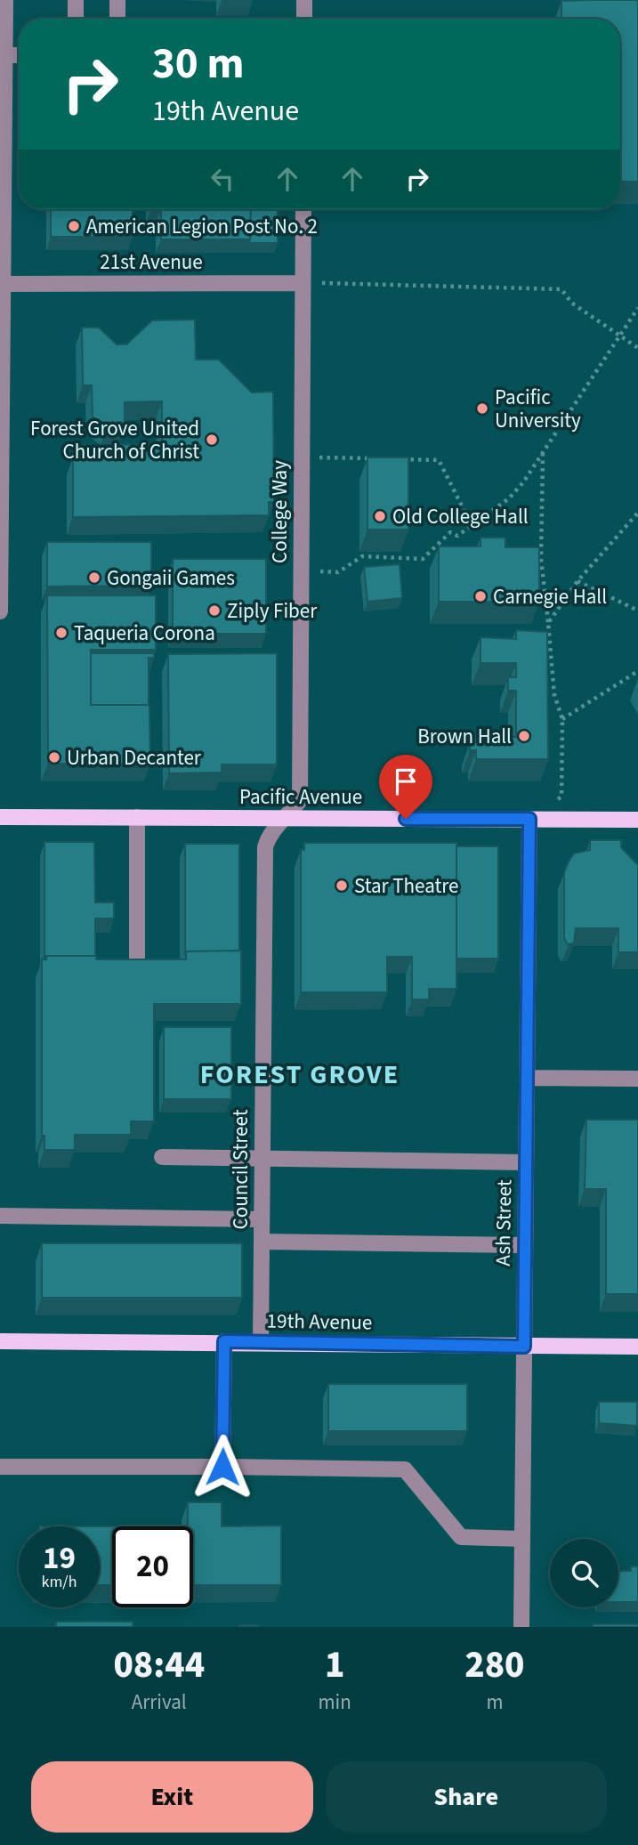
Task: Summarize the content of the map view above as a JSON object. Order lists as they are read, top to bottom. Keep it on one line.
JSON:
{"streets":{"main road":["Pacific Avenue","19th Avenue"],"street":["21st Avenue","College Way","Council Street","Ash Street"]},"crossings":[["21st Avenue","College Way"],["College Way","Pacific Avenue"],["College Way","Council Street"],["Pacific Avenue","Council Street"],["Pacific Avenue","Ash Street"],["Council Street","19th Avenue"],["Ash Street","19th Avenue"]],"districts":["FOREST GROVE"],"places":["American Legion Post No. 2","Pacific University","Forest Grove United Church of Christ","Old College Hall","Gongaii Games","Carnegie Hall","Ziply Fiber","Taqueria Corona","Brown Hall","Urban Decanter","Star Theatre"],"page":{"turn":["30 m","19th Avenue"],"speed":"19 km/h","limit":"20","eta":["08:44","Arrival","1","min","280","m"],"buttons":["Exit","Share"]}}
